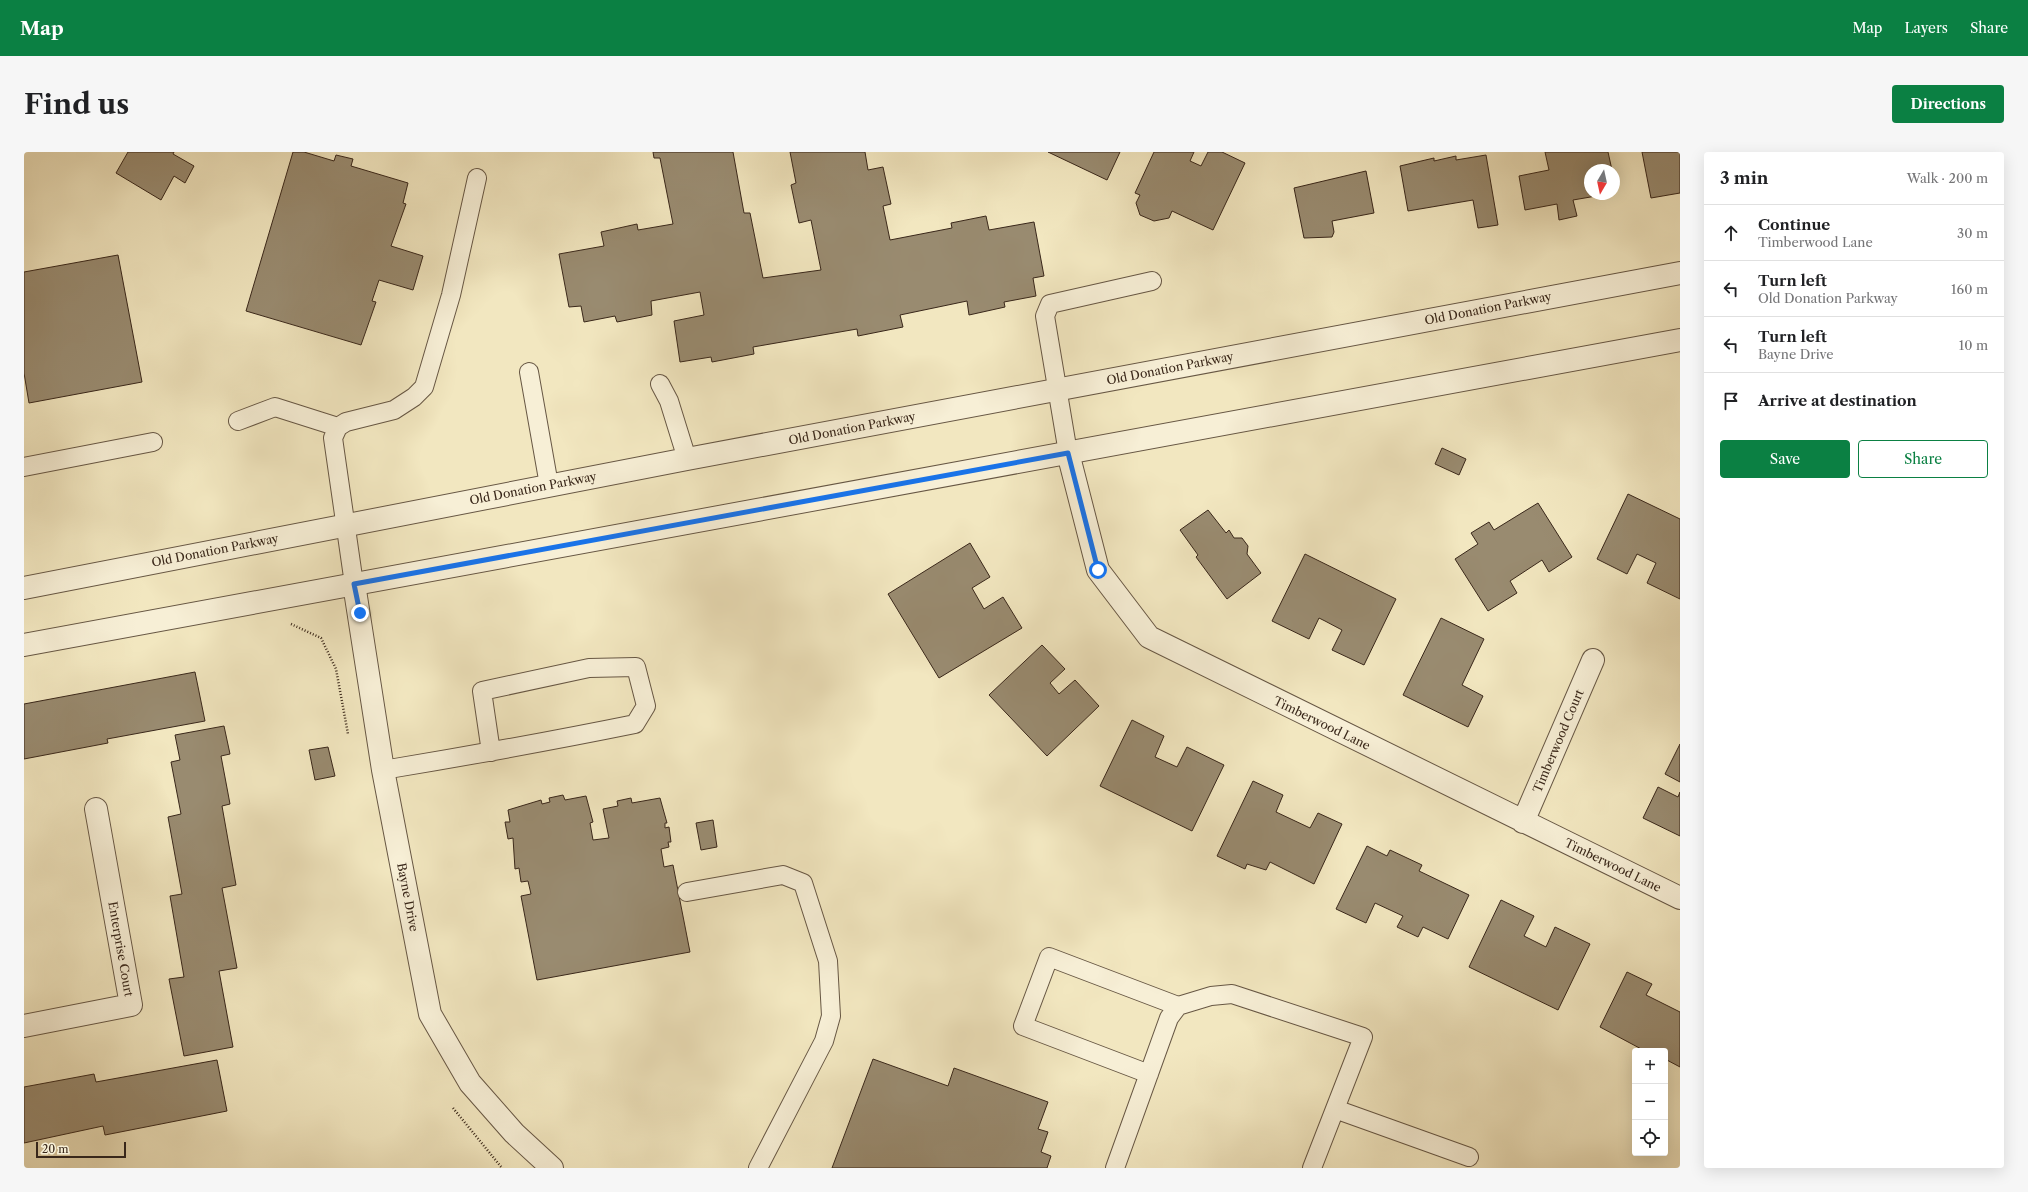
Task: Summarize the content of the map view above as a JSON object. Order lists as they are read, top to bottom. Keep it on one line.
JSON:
{"streets":{"street":["Old Donation Parkway","Timberwood Lane","Timberwood Court","Bayne Drive","Enterprise Court"]},"crossings":[["Timberwood Lane","Timberwood Court"]],"scale_bar":"20 m","north":"bottom","page":{"header":"Map","nav":["Map","Layers","Share"],"buttons":["Directions",["Save","Share"]],"title":"Find us","heading":["3 min","Walk · 200 m"],"list":[["Continue","Timberwood Lane","30 m"],["Turn left","Old Donation Parkway","160 m"],["Turn left","Bayne Drive","10 m"],"Arrive at destination"],"map_buttons":["+","−"],"scale":"20 m"}}
